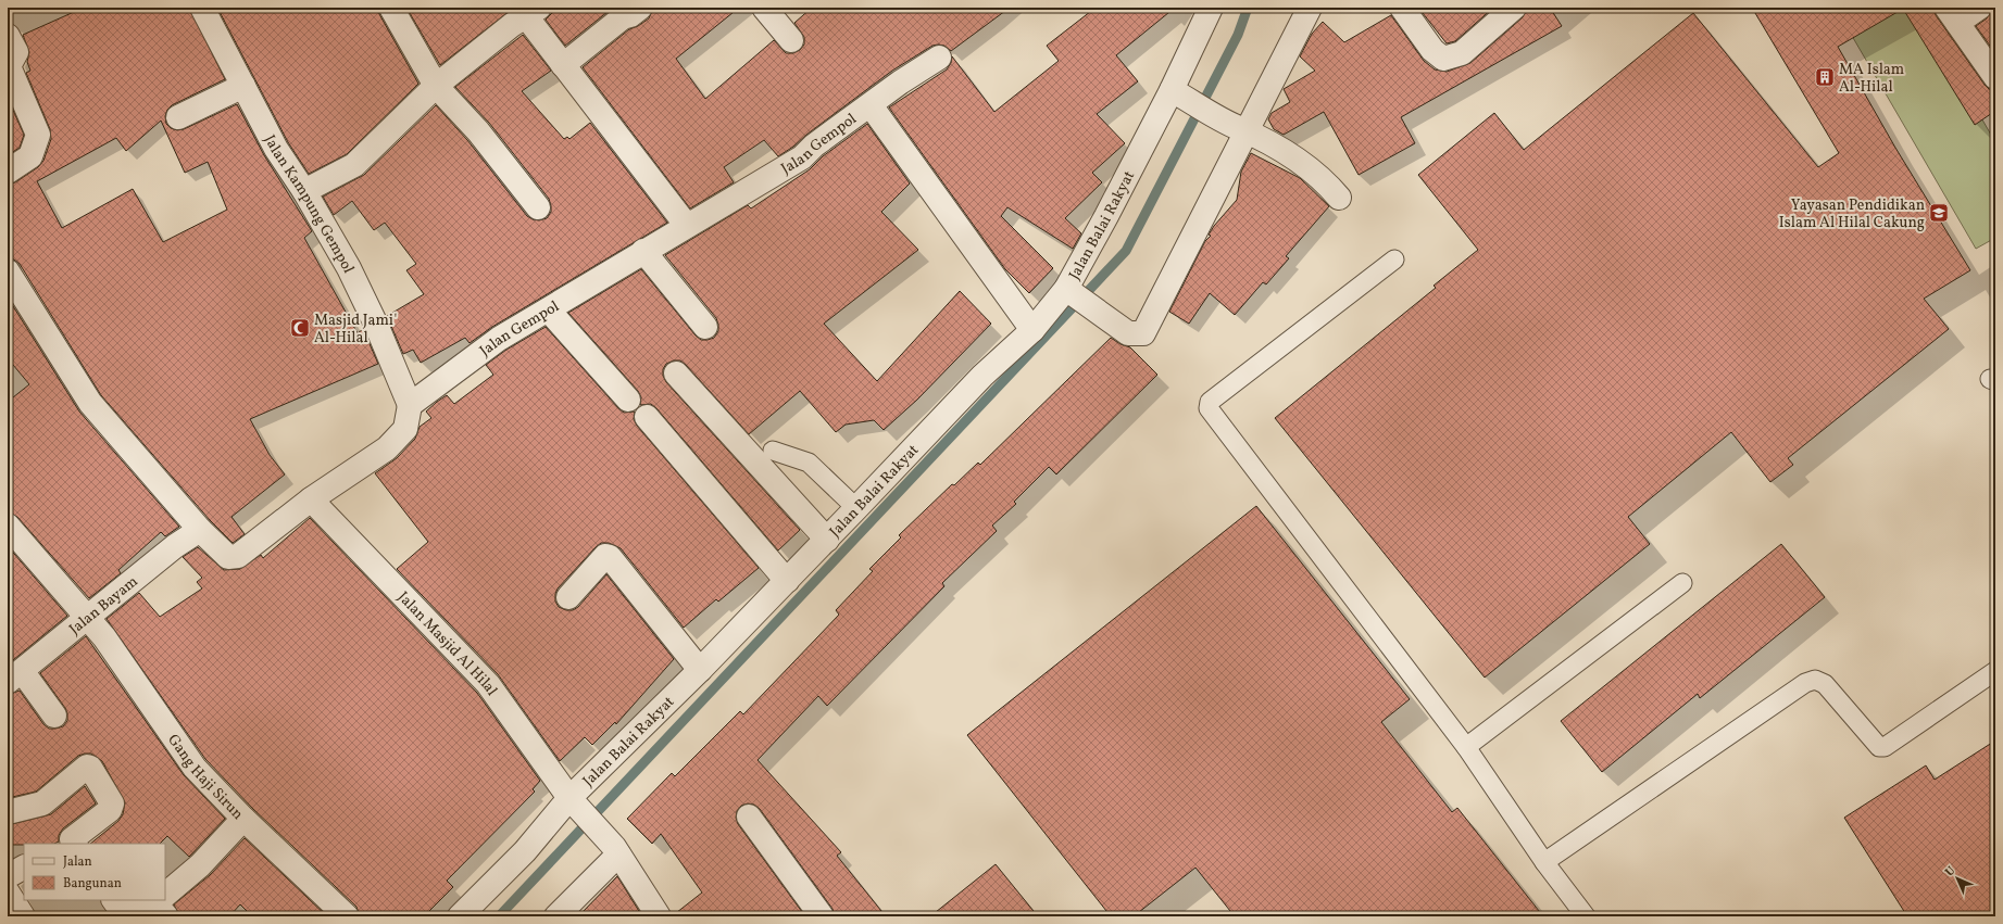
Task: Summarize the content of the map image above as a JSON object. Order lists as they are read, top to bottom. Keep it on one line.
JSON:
{"streets":{"street":["Jalan Gempol","Jalan Kampung Gempol","Jalan Balai Rakyat","Jalan Bayam","Jalan Masjid Al Hilal","Gang Haji Sirun"]},"crossings":[["Jalan Gempol","Jalan Kampung Gempol"],["Jalan Gempol","Jalan Balai Rakyat"],["Jalan Balai Rakyat","Jalan Masjid Al Hilal"],["Jalan Bayam","Gang Haji Sirun"]],"places":{"building":["MA Islam Al-Hilal"],"school or university":["Yayasan Pendidikan Islam Al Hilal Cakung"],"mosque":["Masjid Jami' Al-Hilal"]},"legend":["Jalan","Bangunan"],"north":"top left"}
